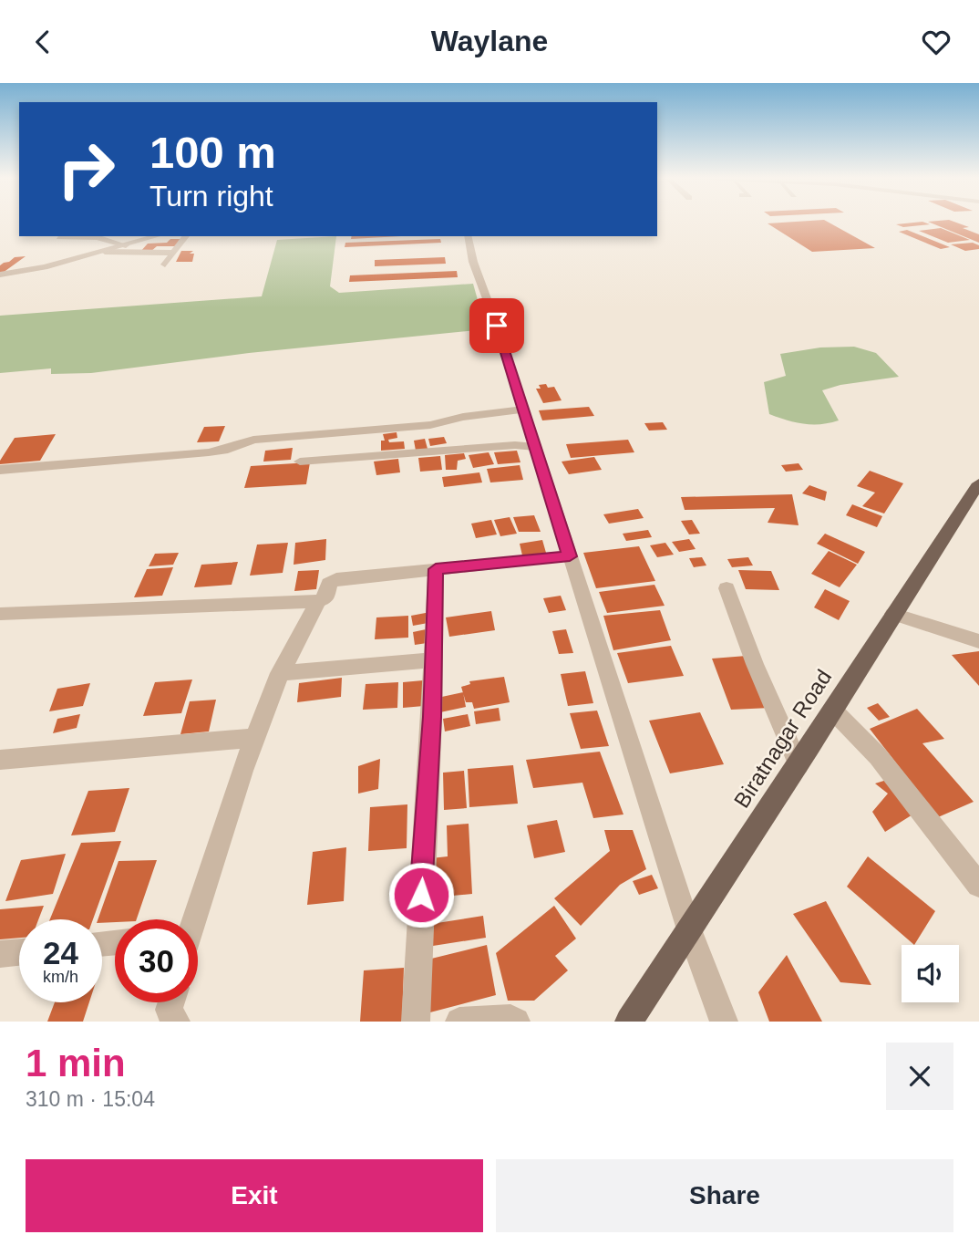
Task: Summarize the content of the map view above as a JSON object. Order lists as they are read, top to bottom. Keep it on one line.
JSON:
{"streets":{"main road":["Biratnagar Road"]},"page":{"header":"Waylane","turn":["100 m","Turn right"],"speed":"24 km/h","limit":"30","heading":["1 min","310 m · 15:04"],"buttons":["Exit","Share"]}}
